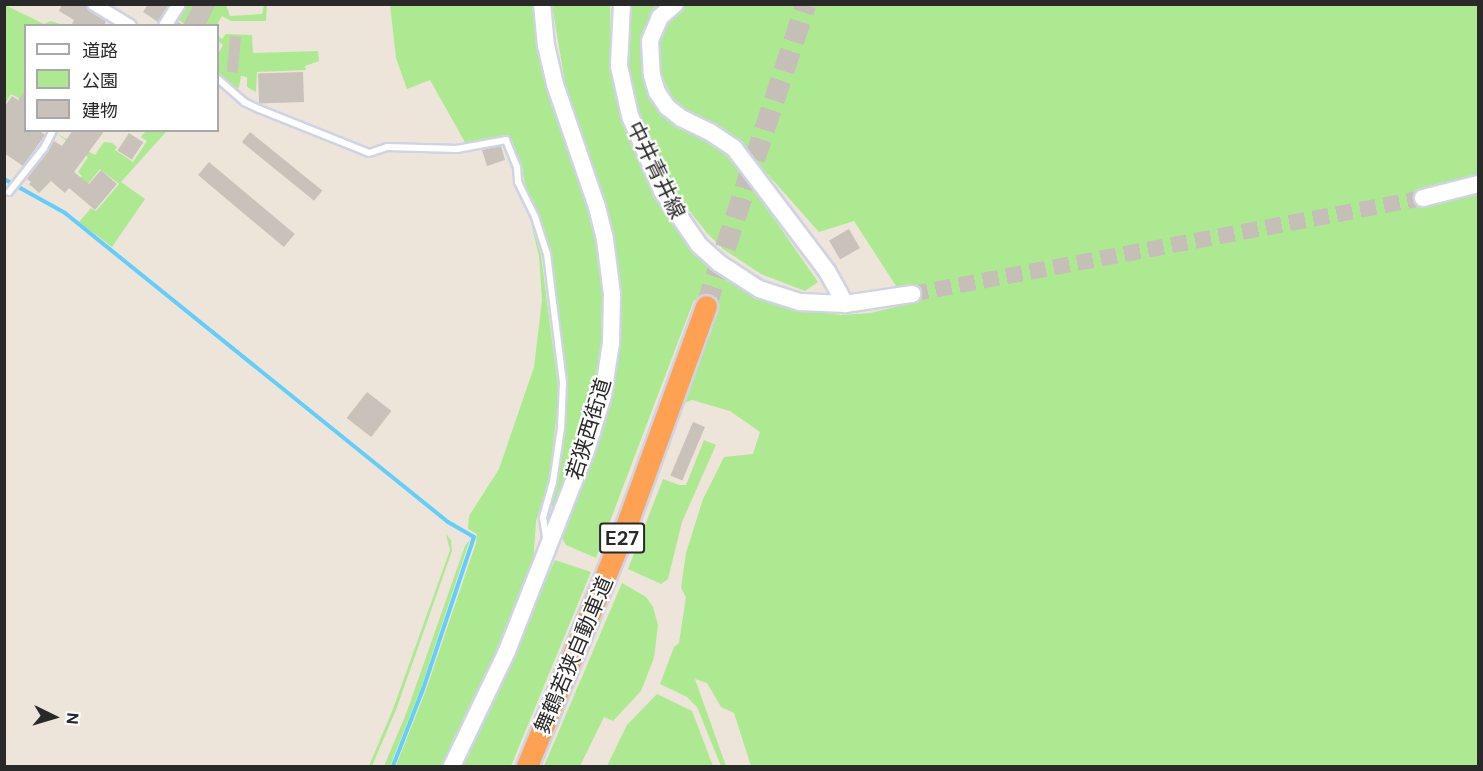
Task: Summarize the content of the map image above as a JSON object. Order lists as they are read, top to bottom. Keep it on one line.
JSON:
{"streets":{"highway":["E27","舞鶴若狭自動車道"],"street":["中井青井線","若狭西街道"]},"legend":["道路","公園","建物"],"north":"right"}
